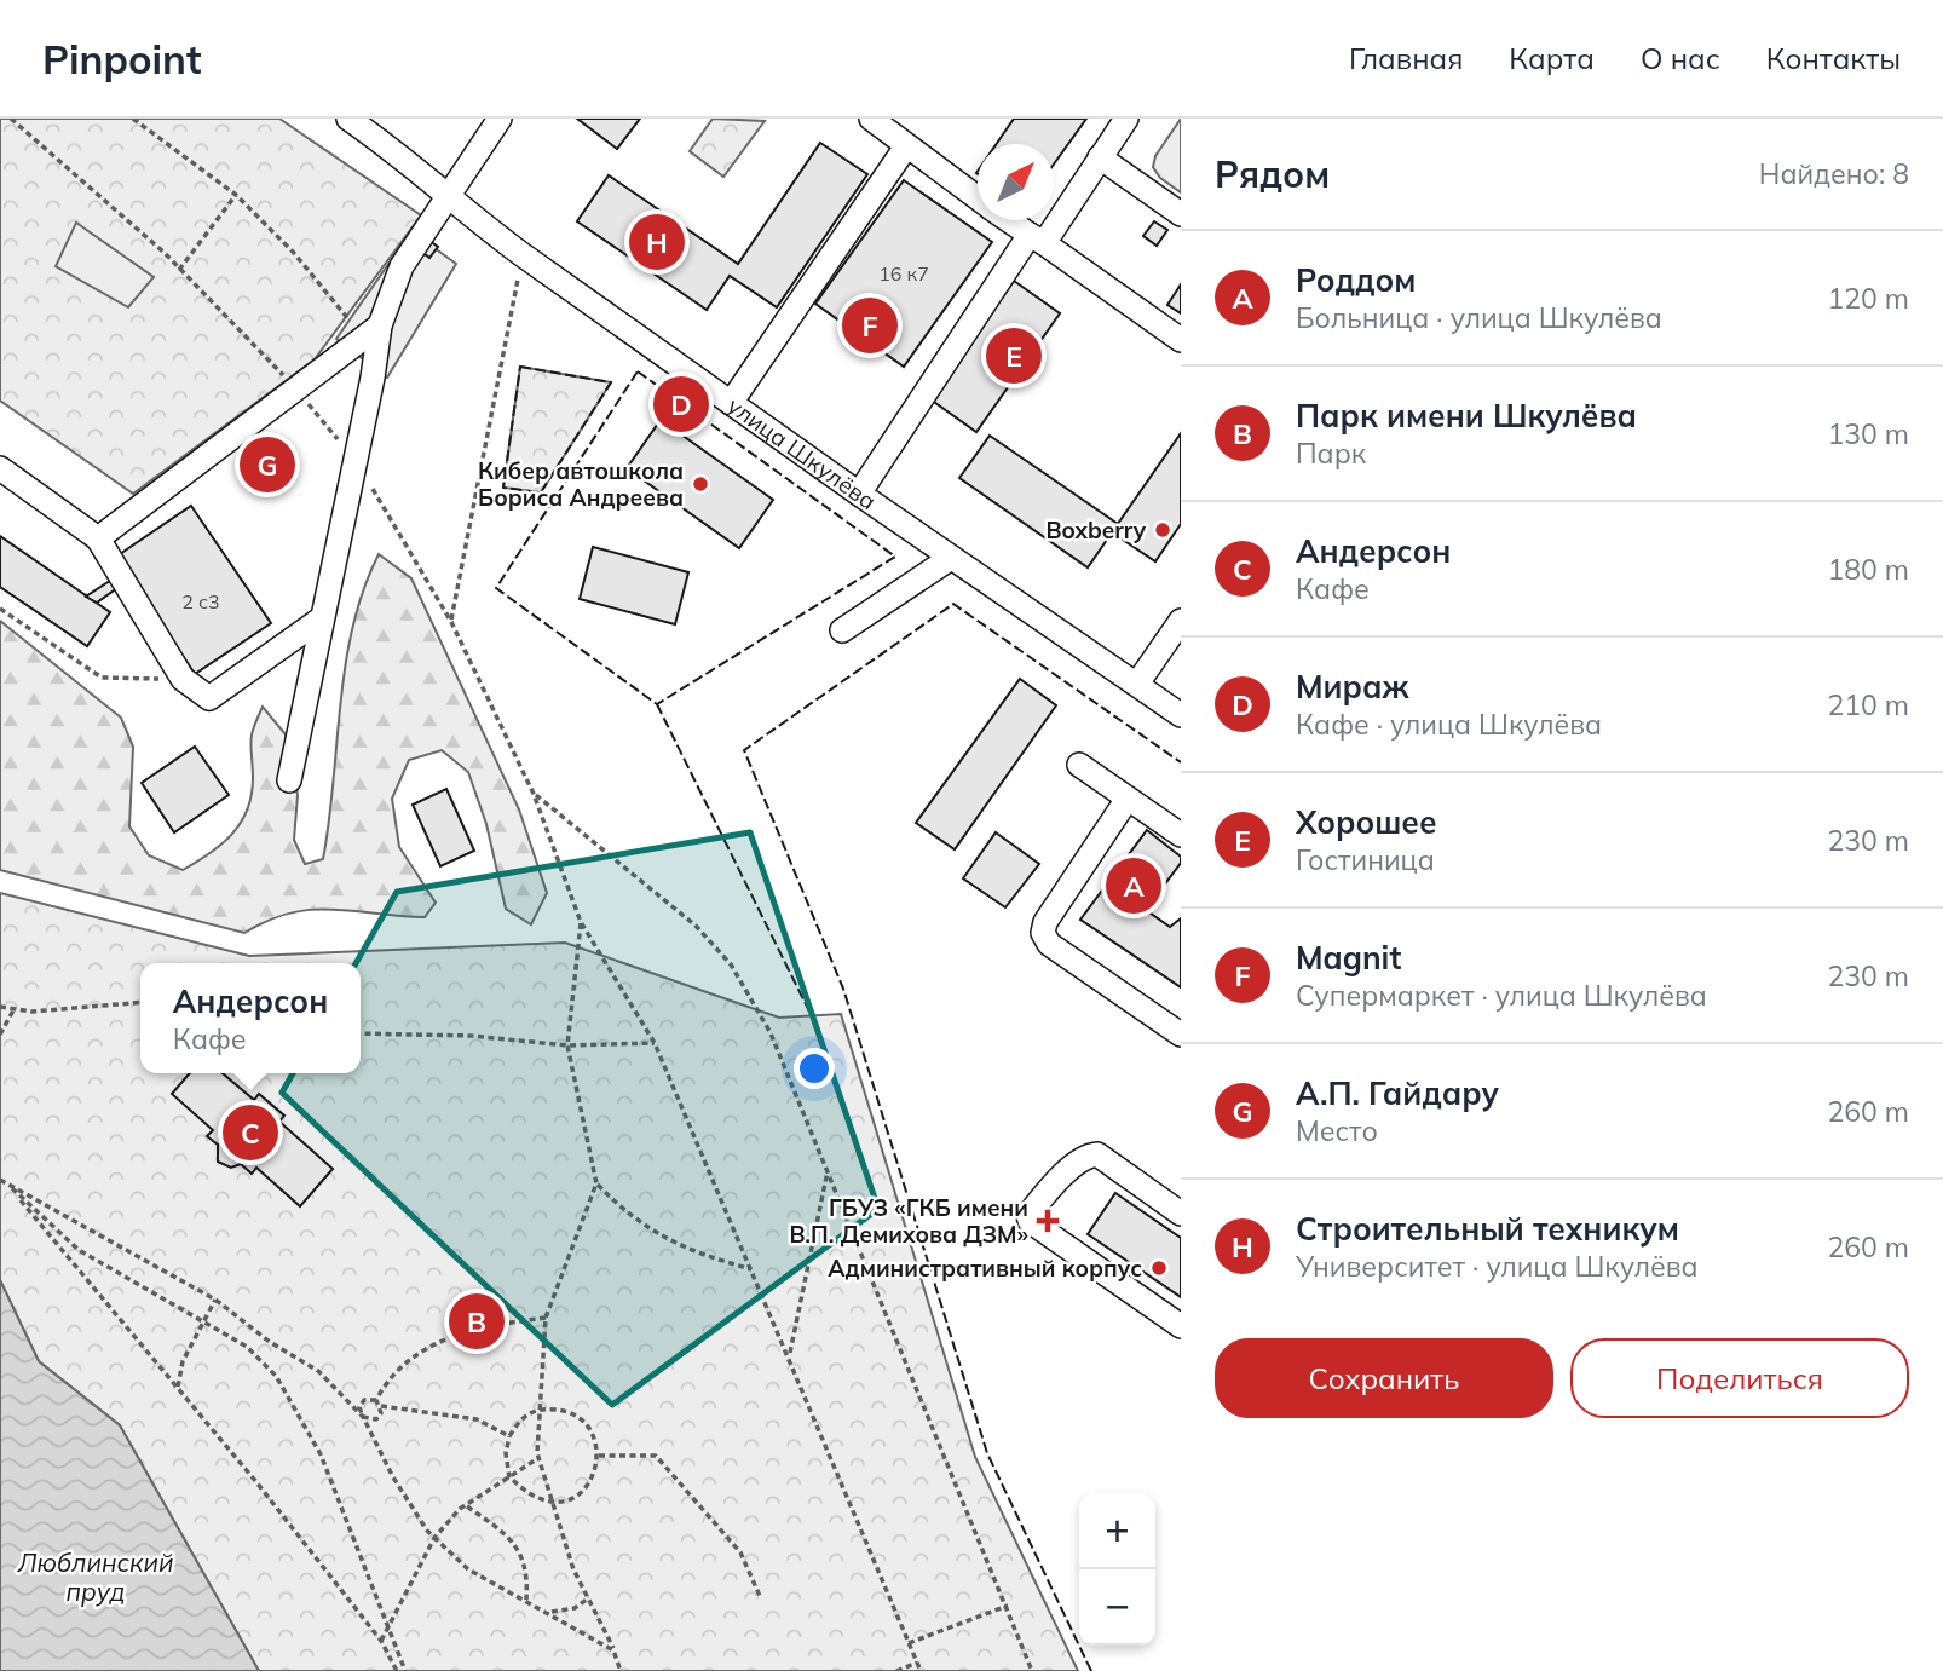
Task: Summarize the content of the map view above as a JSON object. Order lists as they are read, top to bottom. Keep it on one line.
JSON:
{"streets":{"street":["улица Шкулёва"]},"water":["Люблинский пруд"],"places":{"other":["Кибер автошкола Бориса Андреева","Boxberry","Административный корпус"],"health":["ГБУЗ «ГКБ имени В.П. Демихова ДЗМ»"]},"house_numbers":["16 к7","2 с3"],"north":"top right","page":{"header":"Pinpoint","nav":["Главная","Карта","О нас","Контакты"],"heading":["Рядом","Найдено: 8"],"pins":["H","F","E","D","G","A","C","B"],"list":[{"mark":"A","name":"Роддом","note":"Больница · улица Шкулёва","value":"120 m"},{"mark":"B","name":"Парк имени Шкулёва","note":"Парк","value":"130 m"},{"mark":"C","name":"Андерсон","note":"Кафе","value":"180 m"},{"mark":"D","name":"Мираж","note":"Кафе · улица Шкулёва","value":"210 m"},{"mark":"E","name":"Хорошее","note":"Гостиница","value":"230 m"},{"mark":"F","name":"Magnit","note":"Супермаркет · улица Шкулёва","value":"230 m"},{"mark":"G","name":"А.П. Гайдару","note":"Место","value":"260 m"},{"mark":"H","name":"Строительный техникум","note":"Университет · улица Шкулёва","value":"260 m"}],"popup":["Андерсон","Кафе"],"buttons":["Сохранить","Поделиться"],"map_buttons":["+","−"]}}
